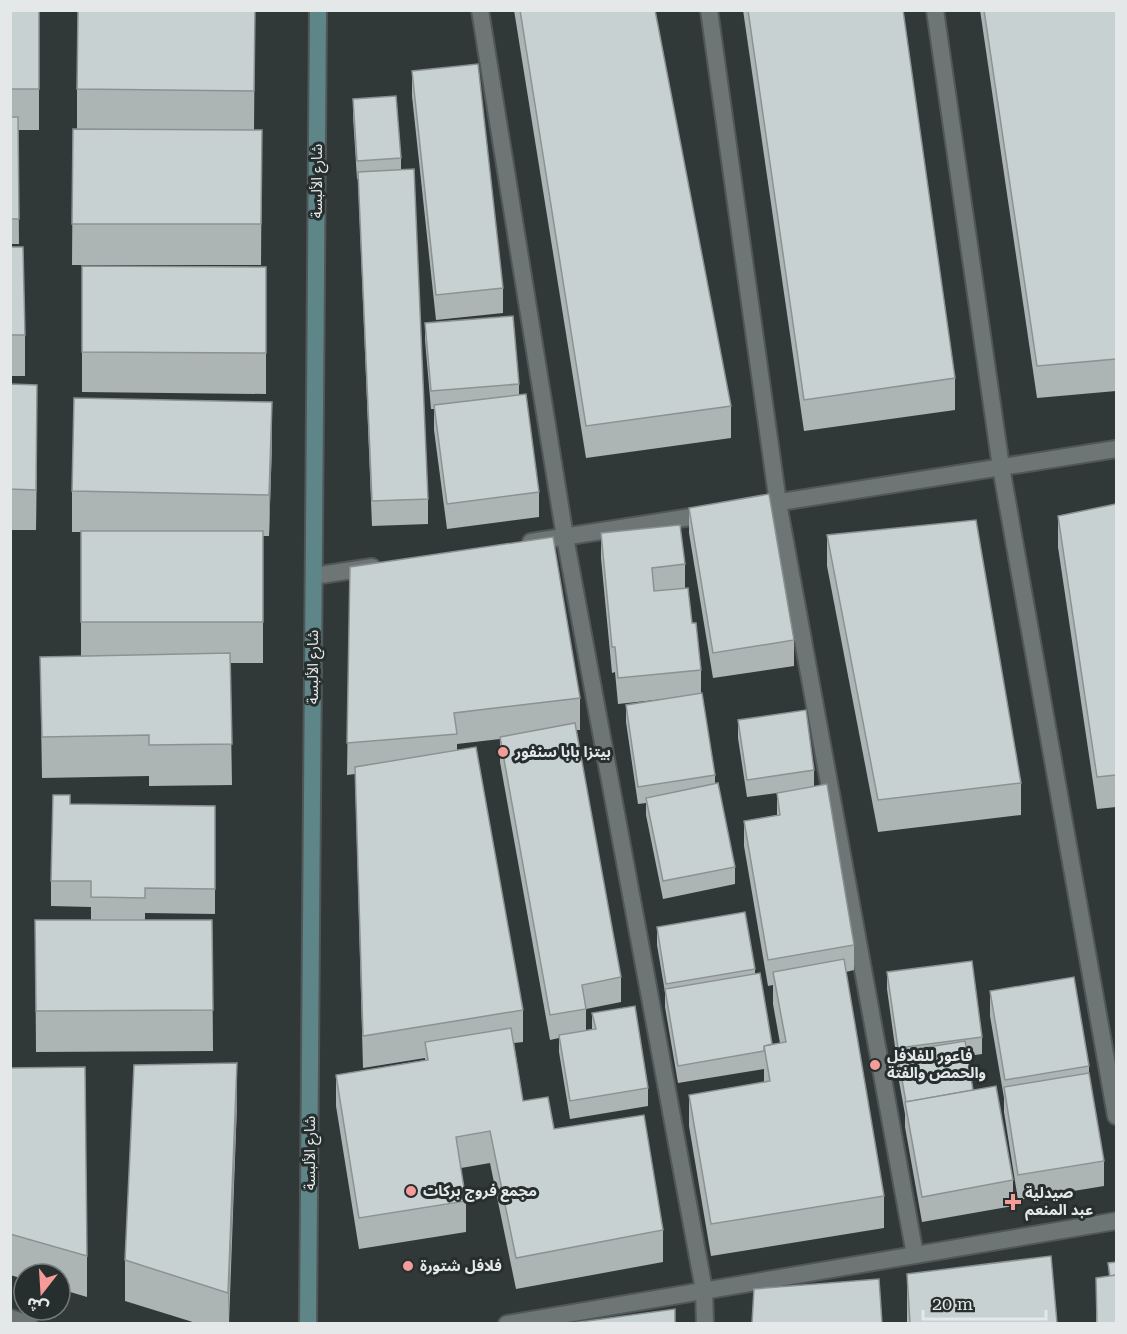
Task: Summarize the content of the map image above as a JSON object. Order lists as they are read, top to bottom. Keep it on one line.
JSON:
{"streets":{"main road":["شارع الألبسة"]},"places":{"other":["بيتزا بابا سنفور","فاعور للفلافل والحمص والفتة","مجمع فروج بركات","فلافل شتورة"],"health":["صيدلية عبد المنعم"]},"scale_bar":"20 m","north":"bottom"}
